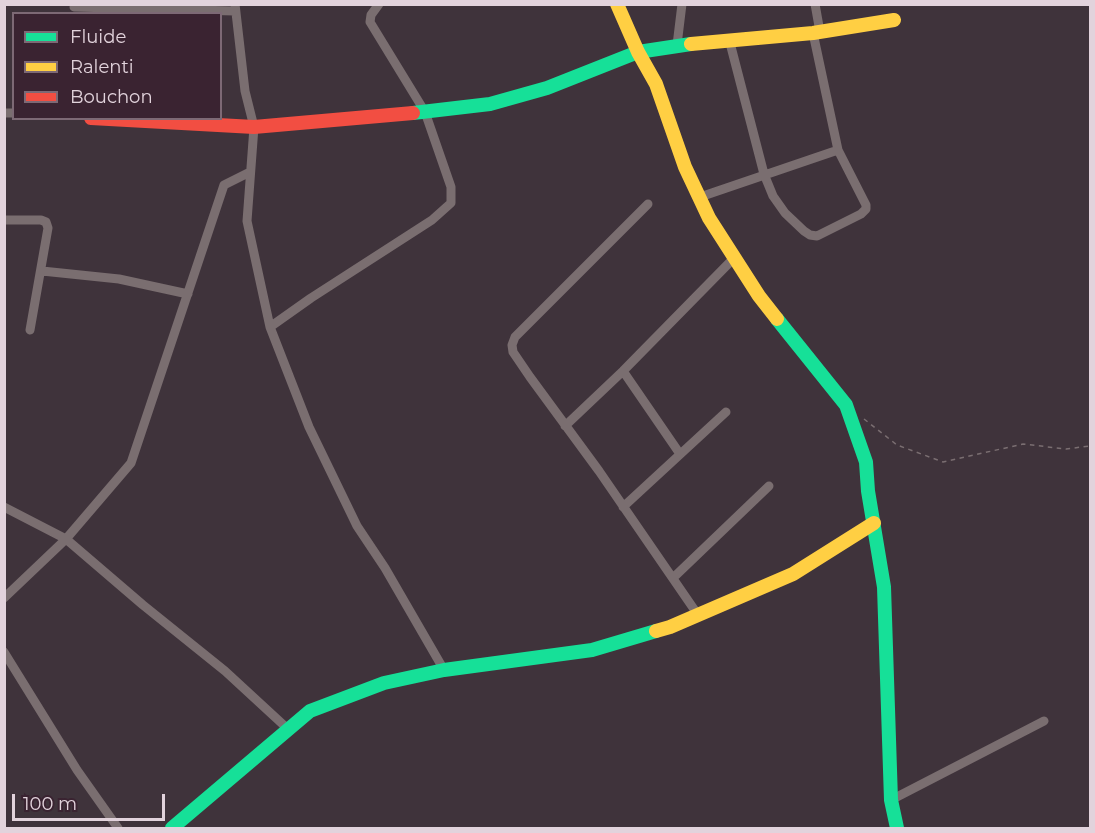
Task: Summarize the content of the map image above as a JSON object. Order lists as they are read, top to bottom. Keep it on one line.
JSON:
{"legend":["Fluide","Ralenti","Bouchon"],"scale_bar":"100 m"}
